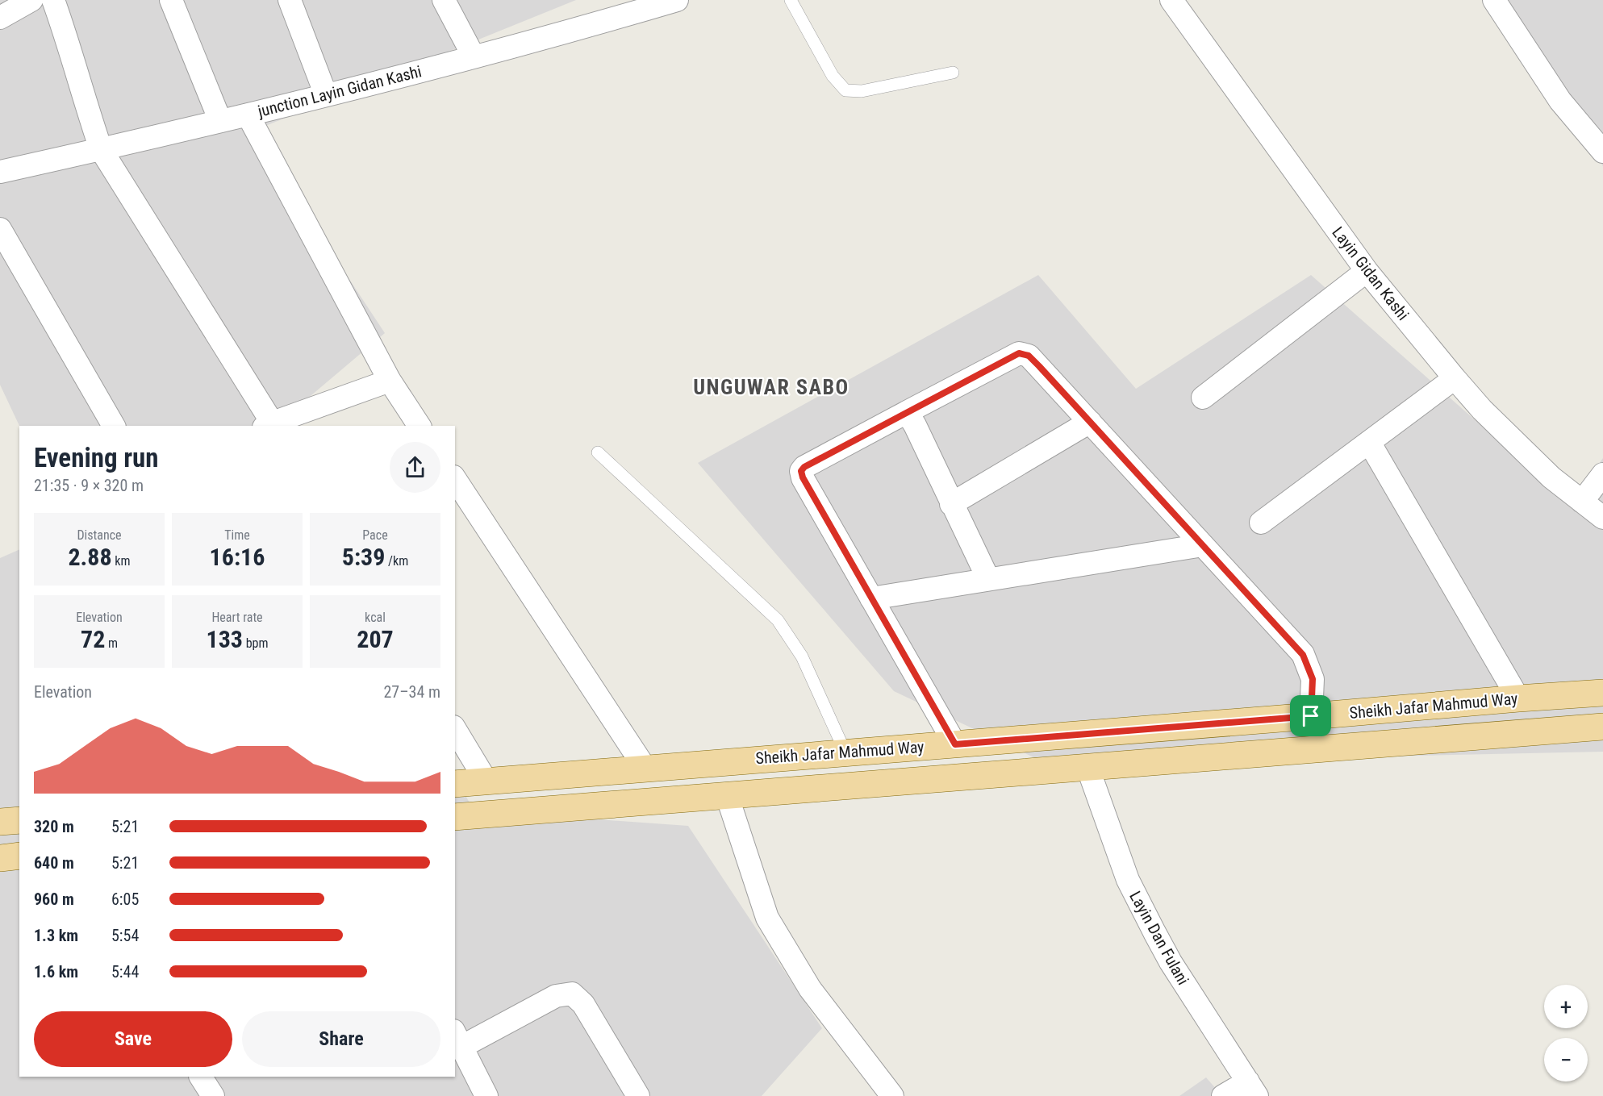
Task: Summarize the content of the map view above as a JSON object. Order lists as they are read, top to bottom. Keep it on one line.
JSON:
{"streets":{"main road":["Sheikh Jafar Mahmud Way"],"street":["junction Layin Gidan Kashi","Layin Gidan Kashi","Layin Dan Fulani"]},"crossings":[["Sheikh Jafar Mahmud Way","Layin Dan Fulani"]],"districts":["UNGUWAR SABO"],"page":{"heading":["Evening run","21:35 · 9 × 320 m"],"stats":[["Distance","2.88 km"],["Time","16:16"],["Pace","5:39 /km"],["Elevation","72 m"],["Heart rate","133 bpm"],["kcal","207"]],"chart":["Elevation","27–34 m"],"list":[{"name":"320 m","note":"5:21"},{"name":"640 m","note":"5:21"},{"name":"960 m","note":"6:05"},{"name":"1.3 km","note":"5:54"},{"name":"1.6 km","note":"5:44"}],"map_buttons":["+","−"],"buttons":["Save","Share"]}}
